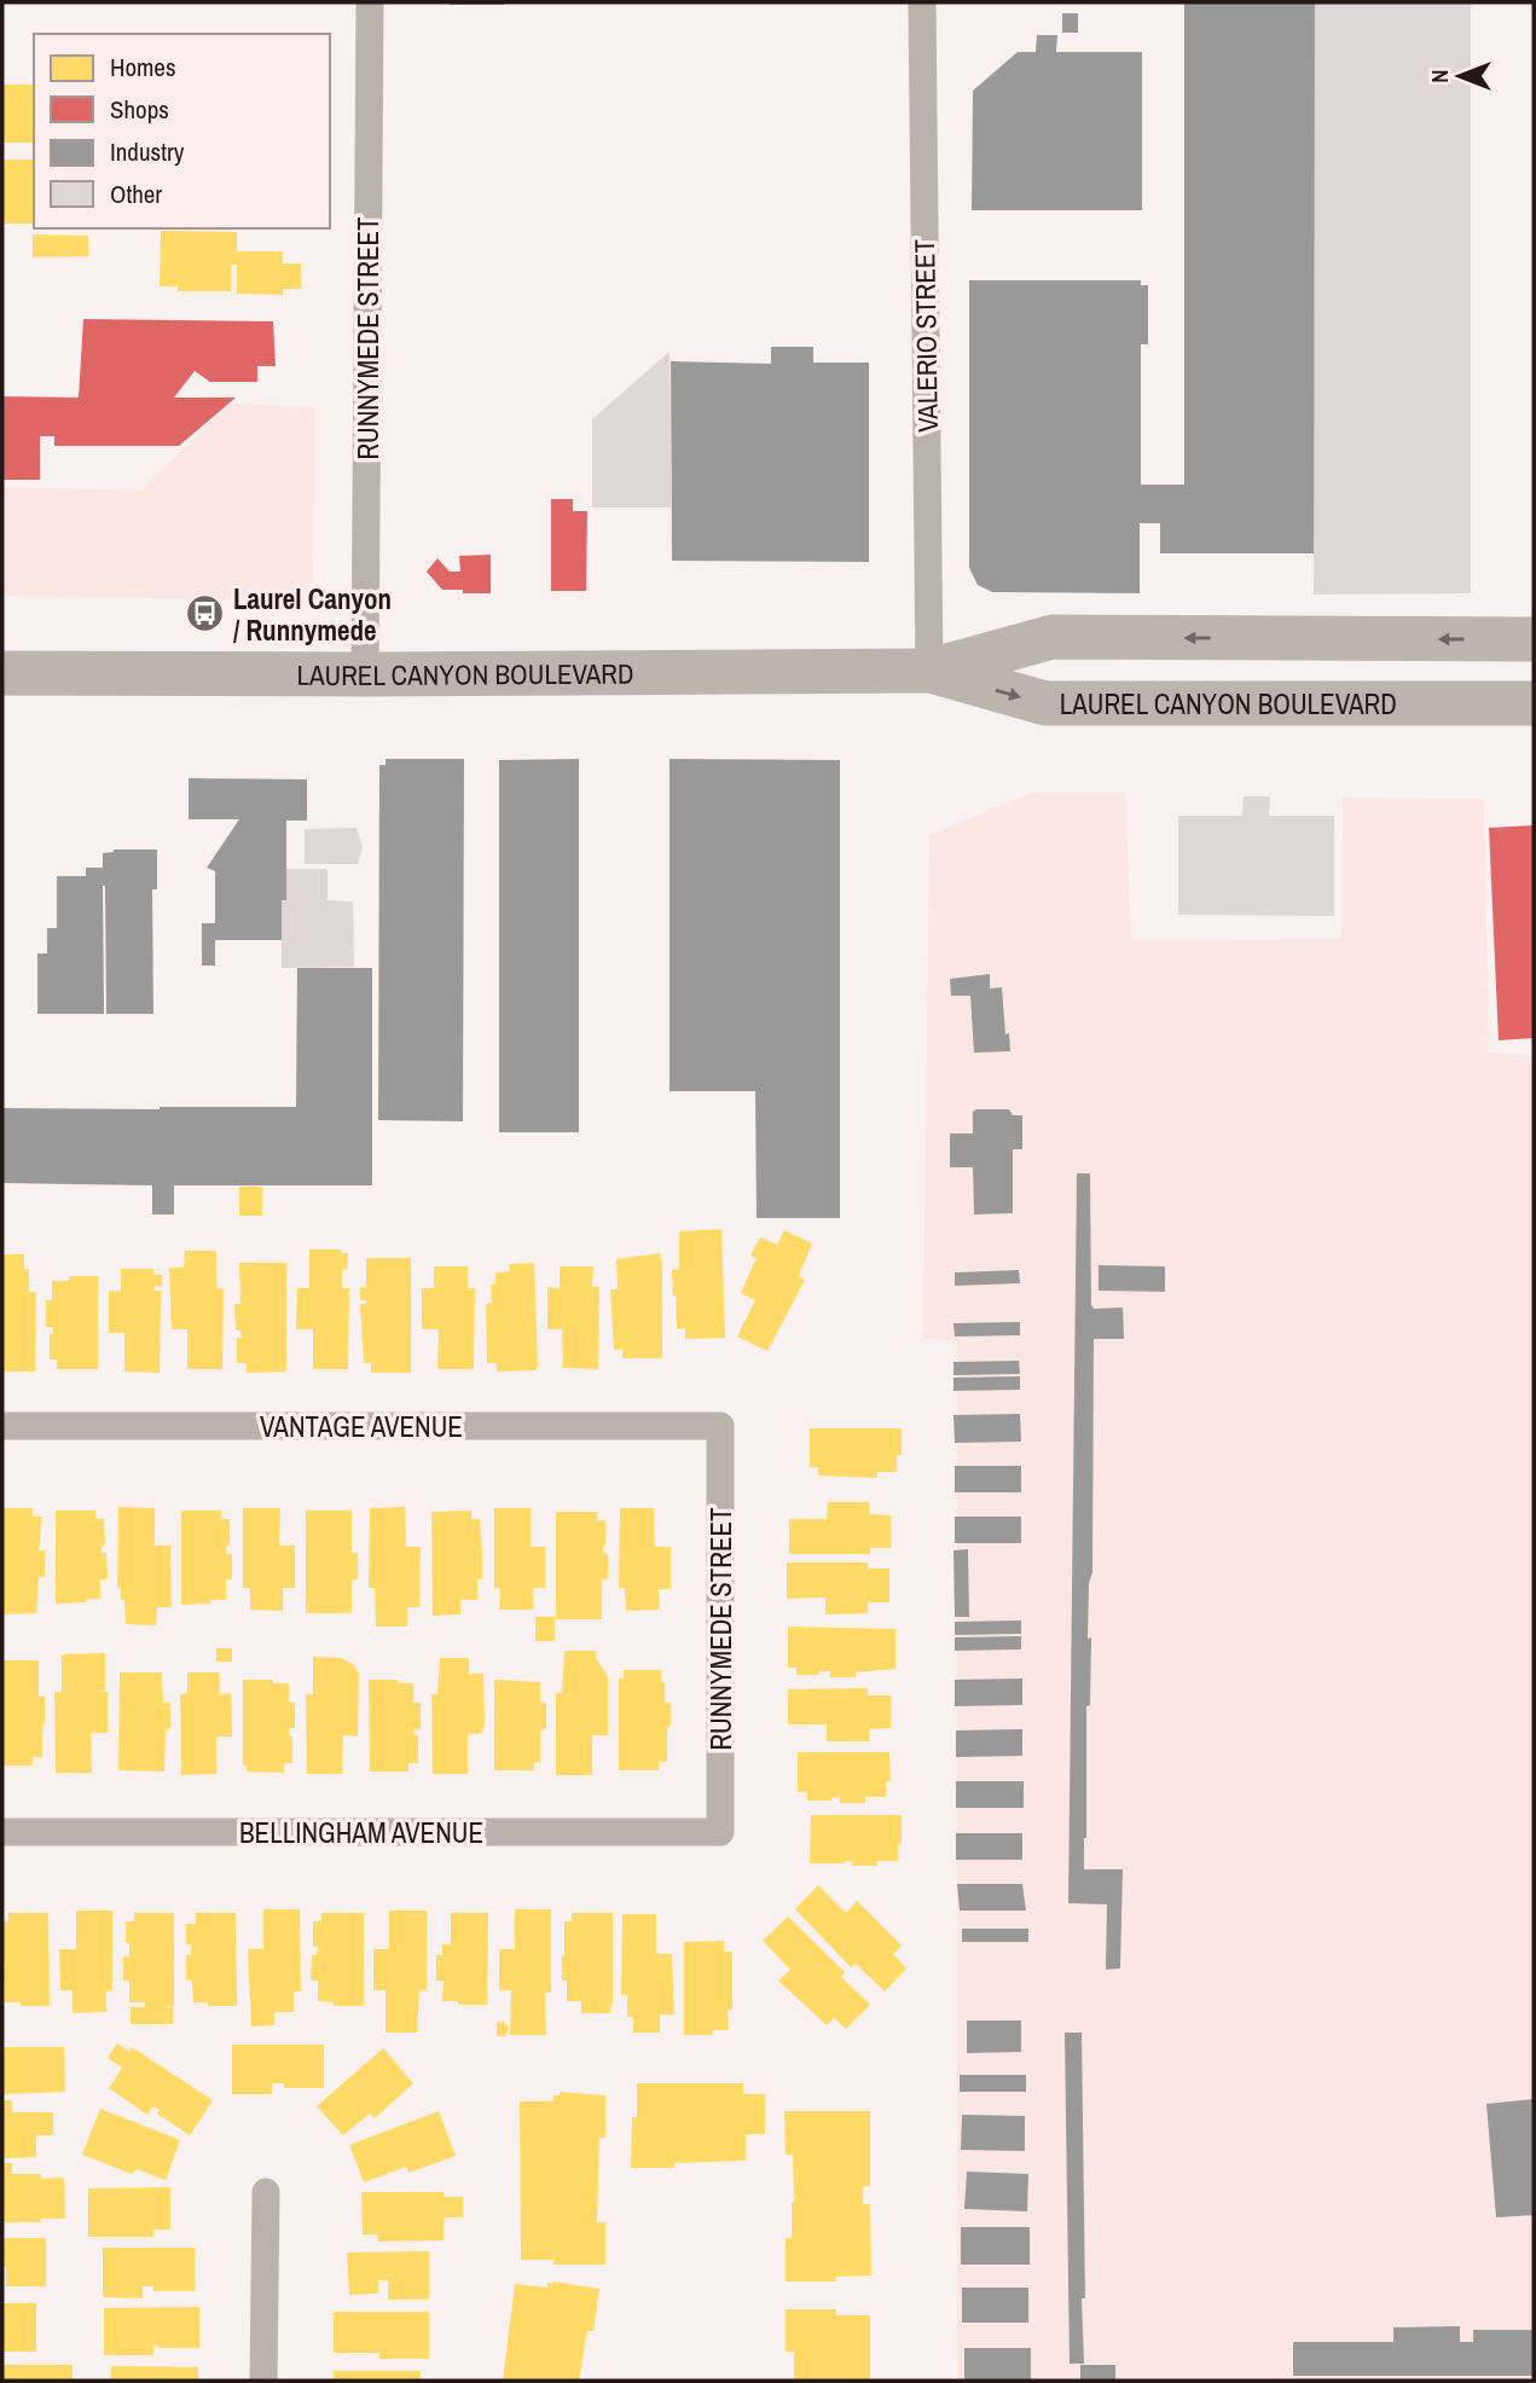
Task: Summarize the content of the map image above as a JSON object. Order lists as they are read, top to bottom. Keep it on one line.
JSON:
{"streets":{"main road":["LAUREL CANYON BOULEVARD"],"street":["VALERIO STREET","RUNNYMEDE STREET","VANTAGE AVENUE","BELLINGHAM AVENUE"]},"crossings":[["VALERIO STREET","LAUREL CANYON BOULEVARD"],["RUNNYMEDE STREET","LAUREL CANYON BOULEVARD"],["RUNNYMEDE STREET","VANTAGE AVENUE"],["RUNNYMEDE STREET","BELLINGHAM AVENUE"]],"places":{"bus stop":["Laurel Canyon / Runnymede"]},"legend":["Homes","Shops","Industry","Other"],"north":"left"}
